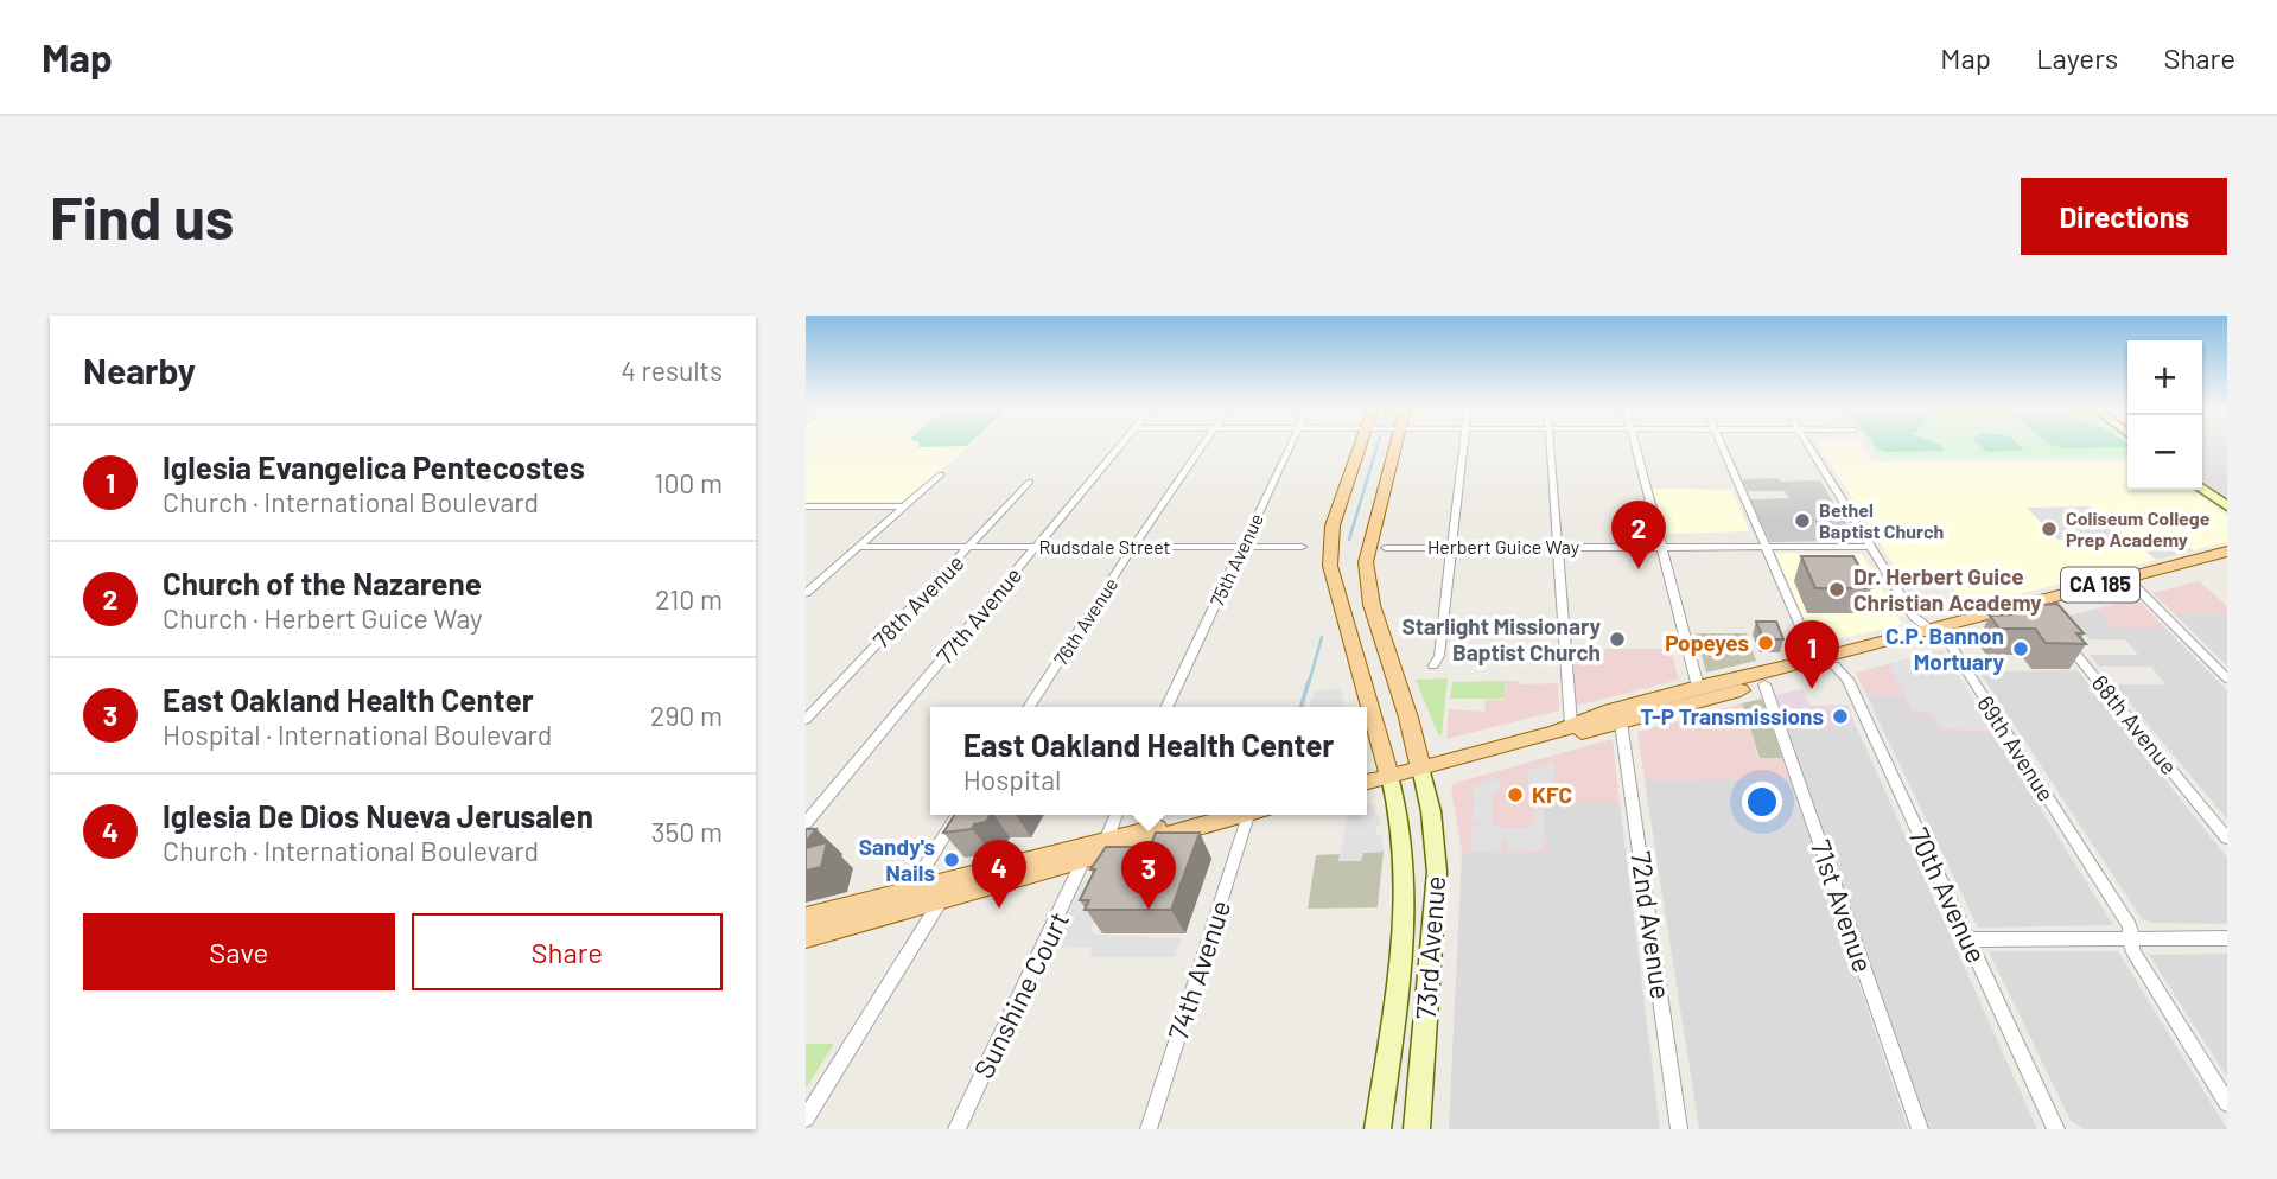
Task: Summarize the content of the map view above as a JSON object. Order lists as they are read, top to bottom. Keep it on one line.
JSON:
{"streets":{"main road":["CA 185","73rd Avenue"],"street":["Rudsdale Street","Herbert Guice Way","75th Avenue","78th Avenue","77th Avenue","76th Avenue","68th Avenue","69th Avenue","70th Avenue","71st Avenue","72nd Avenue","74th Avenue","Sunshine Court"]},"crossings":[["Rudsdale Street","75th Avenue"],["Rudsdale Street","78th Avenue"],["Rudsdale Street","77th Avenue"],["Rudsdale Street","76th Avenue"],["Herbert Guice Way","69th Avenue"],["Herbert Guice Way","70th Avenue"],["CA 185","69th Avenue"],["CA 185","70th Avenue"],["CA 185","71st Avenue"],["CA 185","72nd Avenue"],["CA 185","73rd Avenue"]],"places":["Bethel Baptist Church","Coliseum College Prep Academy","Dr. Herbert Guice Christian Academy","Starlight Missionary Baptist Church","Popeyes","C.P. Bannon Mortuary","T-P Transmissions","KFC","Sandy's Nails"],"page":{"header":"Map","nav":["Map","Layers","Share"],"buttons":["Directions",["Save","Share"]],"title":"Find us","heading":["Nearby","4 results"],"map_buttons":["+","−"],"list":[{"mark":"1","name":"Iglesia Evangelica Pentecostes","note":"Church · International Boulevard","value":"100 m"},{"mark":"2","name":"Church of the Nazarene","note":"Church · Herbert Guice Way","value":"210 m"},{"mark":"3","name":"East Oakland Health Center","note":"Hospital · International Boulevard","value":"290 m"},{"mark":"4","name":"Iglesia De Dios Nueva Jerusalen","note":"Church · International Boulevard","value":"350 m"}],"pins":["2","1","4","3"],"popup":["East Oakland Health Center","Hospital"]}}
